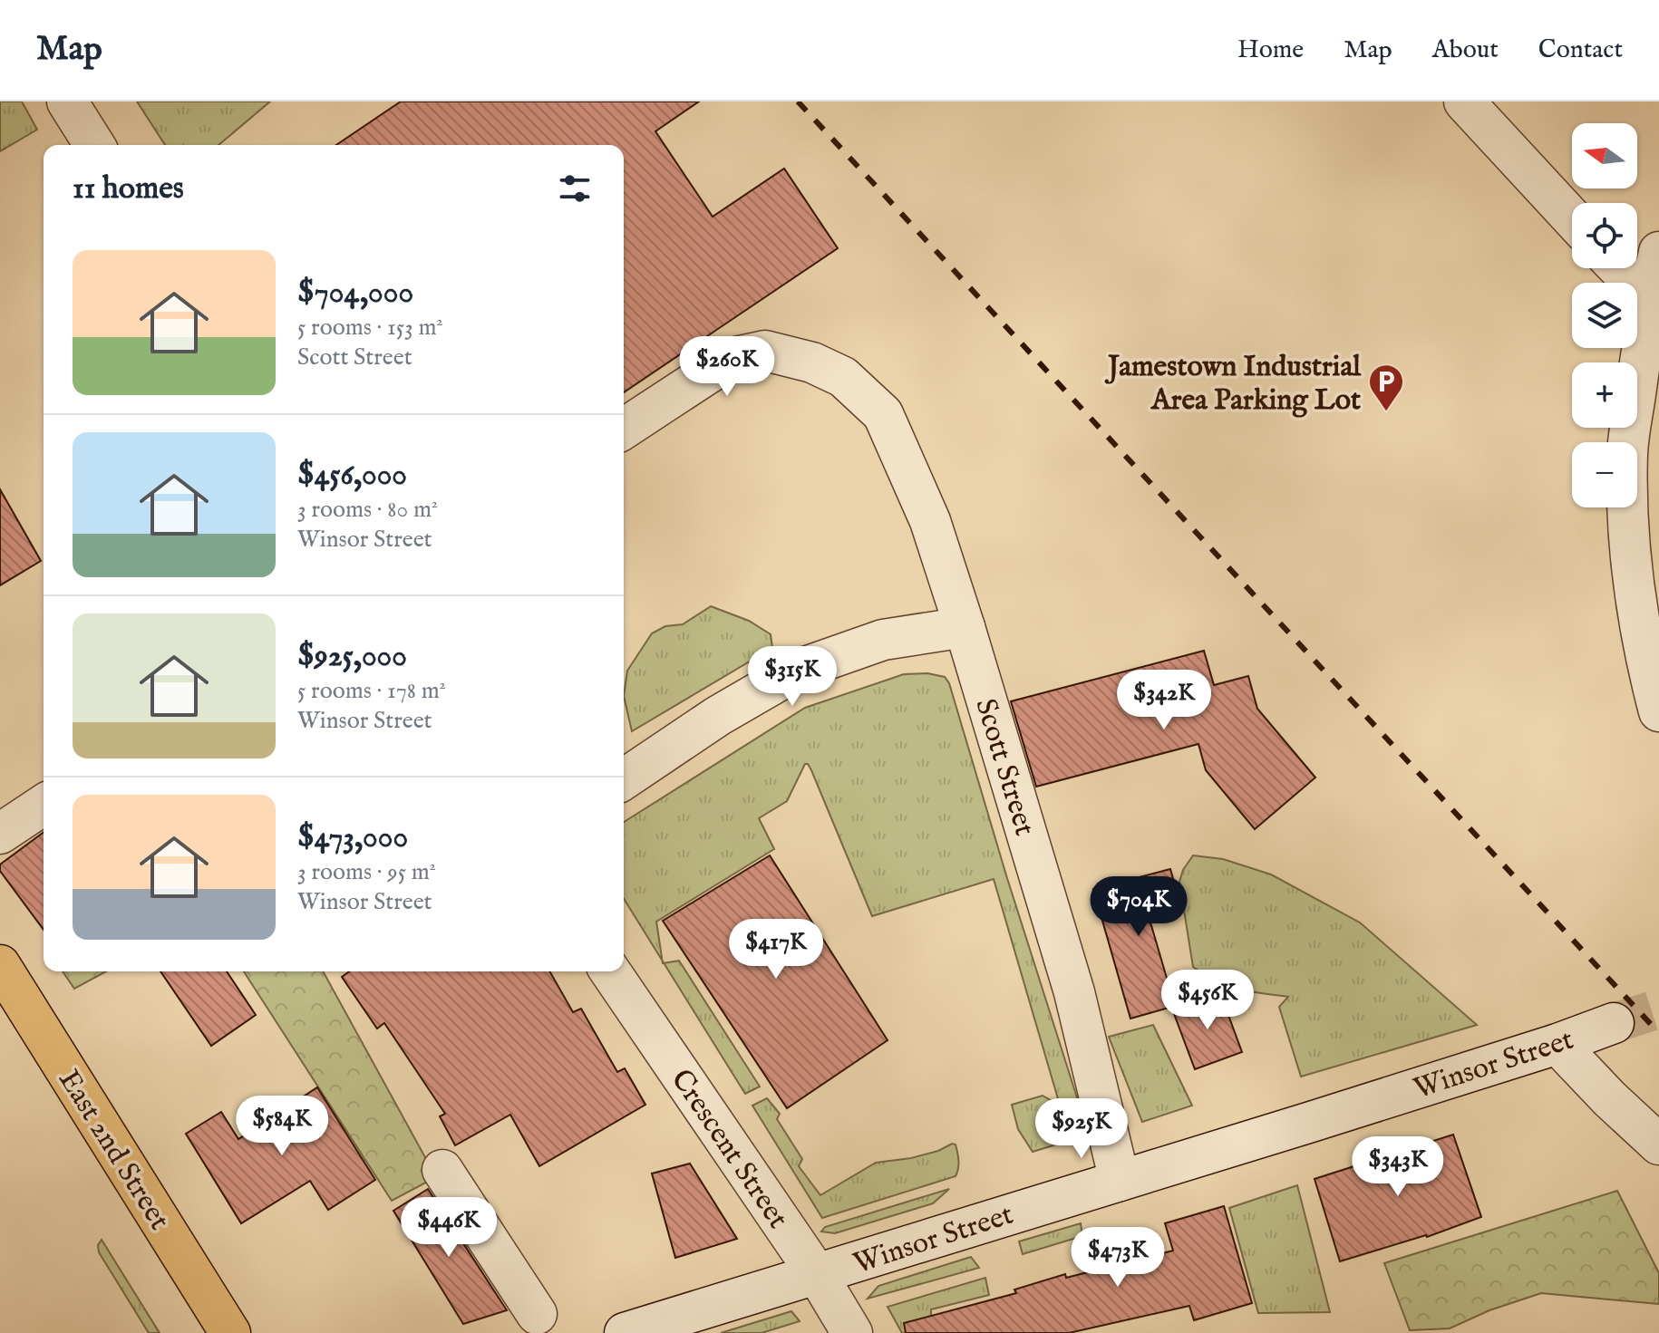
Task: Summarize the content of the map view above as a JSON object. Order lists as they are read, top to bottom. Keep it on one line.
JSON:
{"streets":{"main road":["East 2nd Street"],"street":["Scott Street","Winsor Street","Crescent Street"]},"crossings":[["Scott Street","Winsor Street"],["Winsor Street","Crescent Street"]],"places":{"parking":["Jamestown Industrial Area Parking Lot"]},"north":"left","page":{"header":"Map","nav":["Home","Map","About","Contact"],"map_buttons":["+","−"],"heading":"11 homes","list":[{"name":"$704,000","note":"5 rooms · 153 m² · Scott Street"},{"name":"$456,000","note":"3 rooms · 80 m² · Winsor Street"},{"name":"$925,000","note":"5 rooms · 178 m² · Winsor Street"},{"name":"$473,000","note":"3 rooms · 95 m² · Winsor Street"}],"price":["$260K","$315K","$342K","$704K","$417K","$456K","$584K","$925K","$343K","$446K","$473K"]}}
